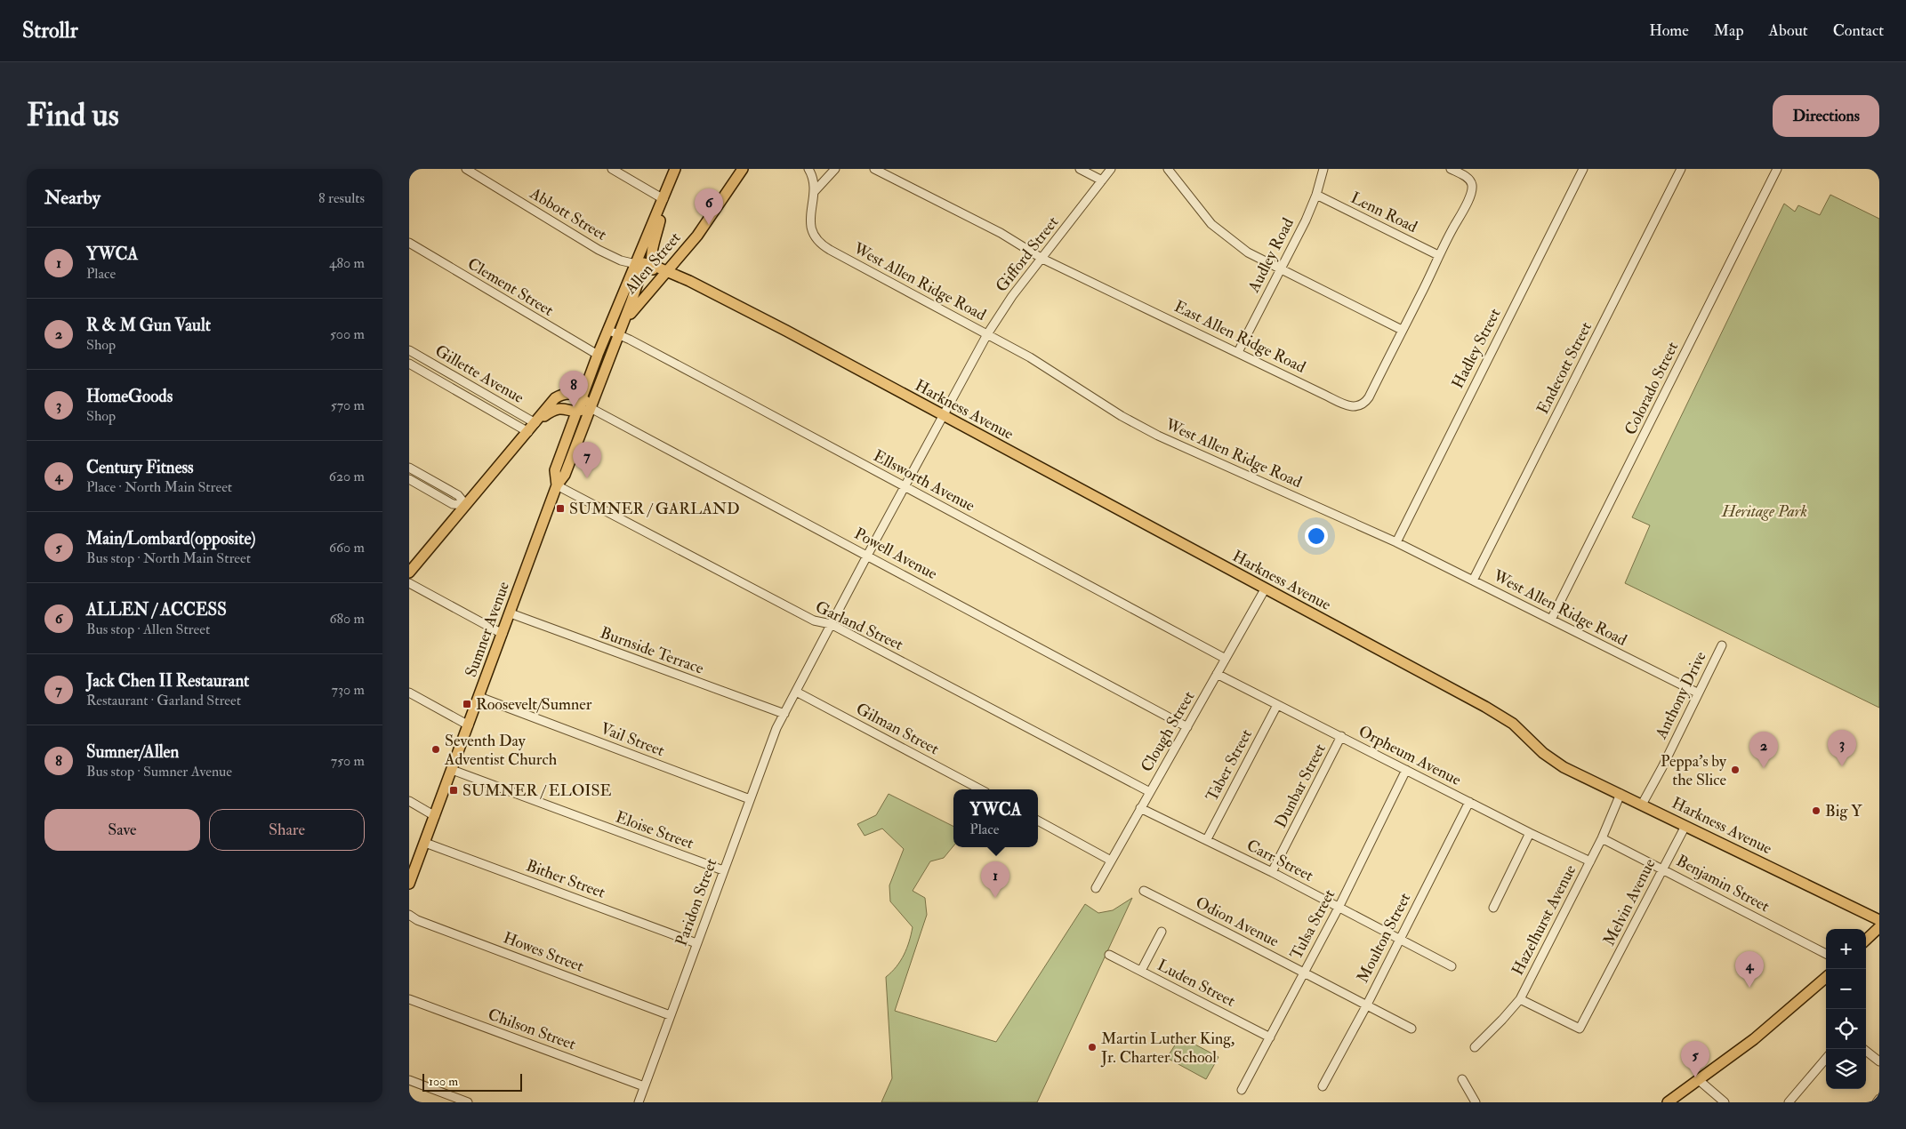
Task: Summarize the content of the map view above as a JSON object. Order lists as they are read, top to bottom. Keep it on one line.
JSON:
{"streets":{"main road":["Allen Street","Harkness Avenue","Sumner Avenue"],"street":["Lenn Road","Abbott Street","Gifford Street","Audley Road","West Allen Ridge Road","Clement Street","East Allen Ridge Road","Hadley Street","Endecott Street","Gillette Avenue","Colorado Street","Ellsworth Avenue","Powell Avenue","Garland Street","Burnside Terrace","Anthony Drive","Gilman Street","Clough Street","Vail Street","Orpheum Avenue","Taber Street","Dunbar Street","Eloise Street","Carr Street","Bither Street","Benjamin Street","Paridon Street","Melvin Avenue","Hazelhurst Avenue","Odion Avenue","Tulsa Street","Moulton Street","Howes Street","Luden Street","Chilson Street"]},"crossings":[["Lenn Road","Audley Road"],["Lenn Road","East Allen Ridge Road"],["Abbott Street","Sumner Avenue"],["Gifford Street","West Allen Ridge Road"],["Gifford Street","East Allen Ridge Road"],["Gifford Street","Harkness Avenue"],["Gifford Street","Ellsworth Avenue"],["Gifford Street","Powell Avenue"],["Gifford Street","Garland Street"],["Gifford Street","Burnside Terrace"],["Gifford Street","Gilman Street"],["Gifford Street","Paridon Street"],["Audley Road","East Allen Ridge Road"],["Allen Street","Harkness Avenue"],["Allen Street","Ellsworth Avenue"],["Allen Street","Sumner Avenue"],["West Allen Ridge Road","Hadley Street"],["West Allen Ridge Road","Endecott Street"],["West Allen Ridge Road","Colorado Street"],["West Allen Ridge Road","Anthony Drive"],["Clement Street","Sumner Avenue"],["Harkness Avenue","Sumner Avenue"],["Harkness Avenue","Anthony Drive"],["Harkness Avenue","Clough Street"],["Harkness Avenue","Melvin Avenue"],["Harkness Avenue","Hazelhurst Avenue"],["Ellsworth Avenue","Sumner Avenue"],["Ellsworth Avenue","Clough Street"],["Powell Avenue","Sumner Avenue"],["Powell Avenue","Clough Street"],["Garland Street","Sumner Avenue"],["Garland Street","Clough Street"],["Sumner Avenue","Burnside Terrace"],["Sumner Avenue","Vail Street"],["Sumner Avenue","Eloise Street"],["Sumner Avenue","Bither Street"],["Burnside Terrace","Paridon Street"],["Clough Street","Orpheum Avenue"],["Clough Street","Carr Street"],["Vail Street","Paridon Street"],["Orpheum Avenue","Taber Street"],["Orpheum Avenue","Dunbar Street"],["Orpheum Avenue","Hazelhurst Avenue"],["Orpheum Avenue","Tulsa Street"],["Orpheum Avenue","Moulton Street"],["Taber Street","Carr Street"],["Dunbar Street","Carr Street"],["Eloise Street","Paridon Street"],["Carr Street","Tulsa Street"],["Carr Street","Moulton Street"],["Bither Street","Paridon Street"],["Benjamin Street","Melvin Avenue"],["Benjamin Street","Hazelhurst Avenue"],["Paridon Street","Howes Street"],["Paridon Street","Chilson Street"],["Melvin Avenue","Hazelhurst Avenue"],["Odion Avenue","Tulsa Street"],["Odion Avenue","Moulton Street"],["Tulsa Street","Luden Street"]],"parks":["Heritage Park"],"places":{"transit":["SUMNER / GARLAND","Roosevelt/Sumner","SUMNER / ELOISE"],"other":["Seventh Day Adventist Church","Peppa's by the Slice","Big Y","Martin Luther King, Jr. Charter School"]},"scale_bar":"100 m","page":{"header":"Strollr","nav":["Home","Map","About","Contact"],"buttons":["Directions",["Save","Share"]],"title":"Find us","heading":["Nearby","8 results"],"pins":["6","8","7","3","2","1","4","5"],"list":[{"mark":"1","name":"YWCA","note":"Place","value":"480 m"},{"mark":"2","name":"R & M Gun Vault","note":"Shop","value":"500 m"},{"mark":"3","name":"HomeGoods","note":"Shop","value":"570 m"},{"mark":"4","name":"Century Fitness","note":"Place · North Main Street","value":"620 m"},{"mark":"5","name":"Main/Lombard(opposite)","note":"Bus stop · North Main Street","value":"660 m"},{"mark":"6","name":"ALLEN / ACCESS","note":"Bus stop · Allen Street","value":"680 m"},{"mark":"7","name":"Jack Chen II Restaurant","note":"Restaurant · Garland Street","value":"730 m"},{"mark":"8","name":"Sumner/Allen","note":"Bus stop · Sumner Avenue","value":"750 m"}],"popup":["YWCA","Place"],"map_buttons":["+","−"],"scale":"100 m"}}
